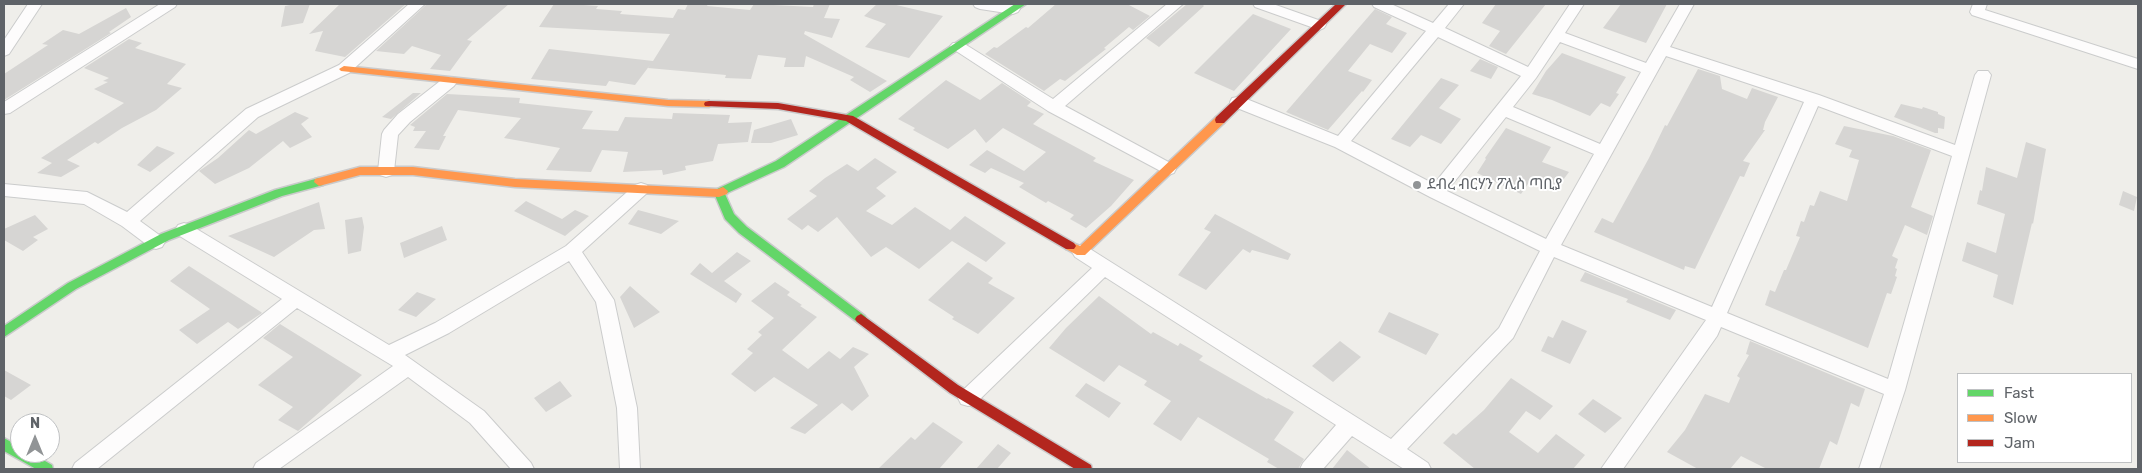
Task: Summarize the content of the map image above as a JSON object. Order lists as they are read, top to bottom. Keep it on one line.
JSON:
{"places":["ደብረ ብርሃን ፖሊስ ጣቢያ"],"legend":["Fast","Slow","Jam"],"north":"top"}
